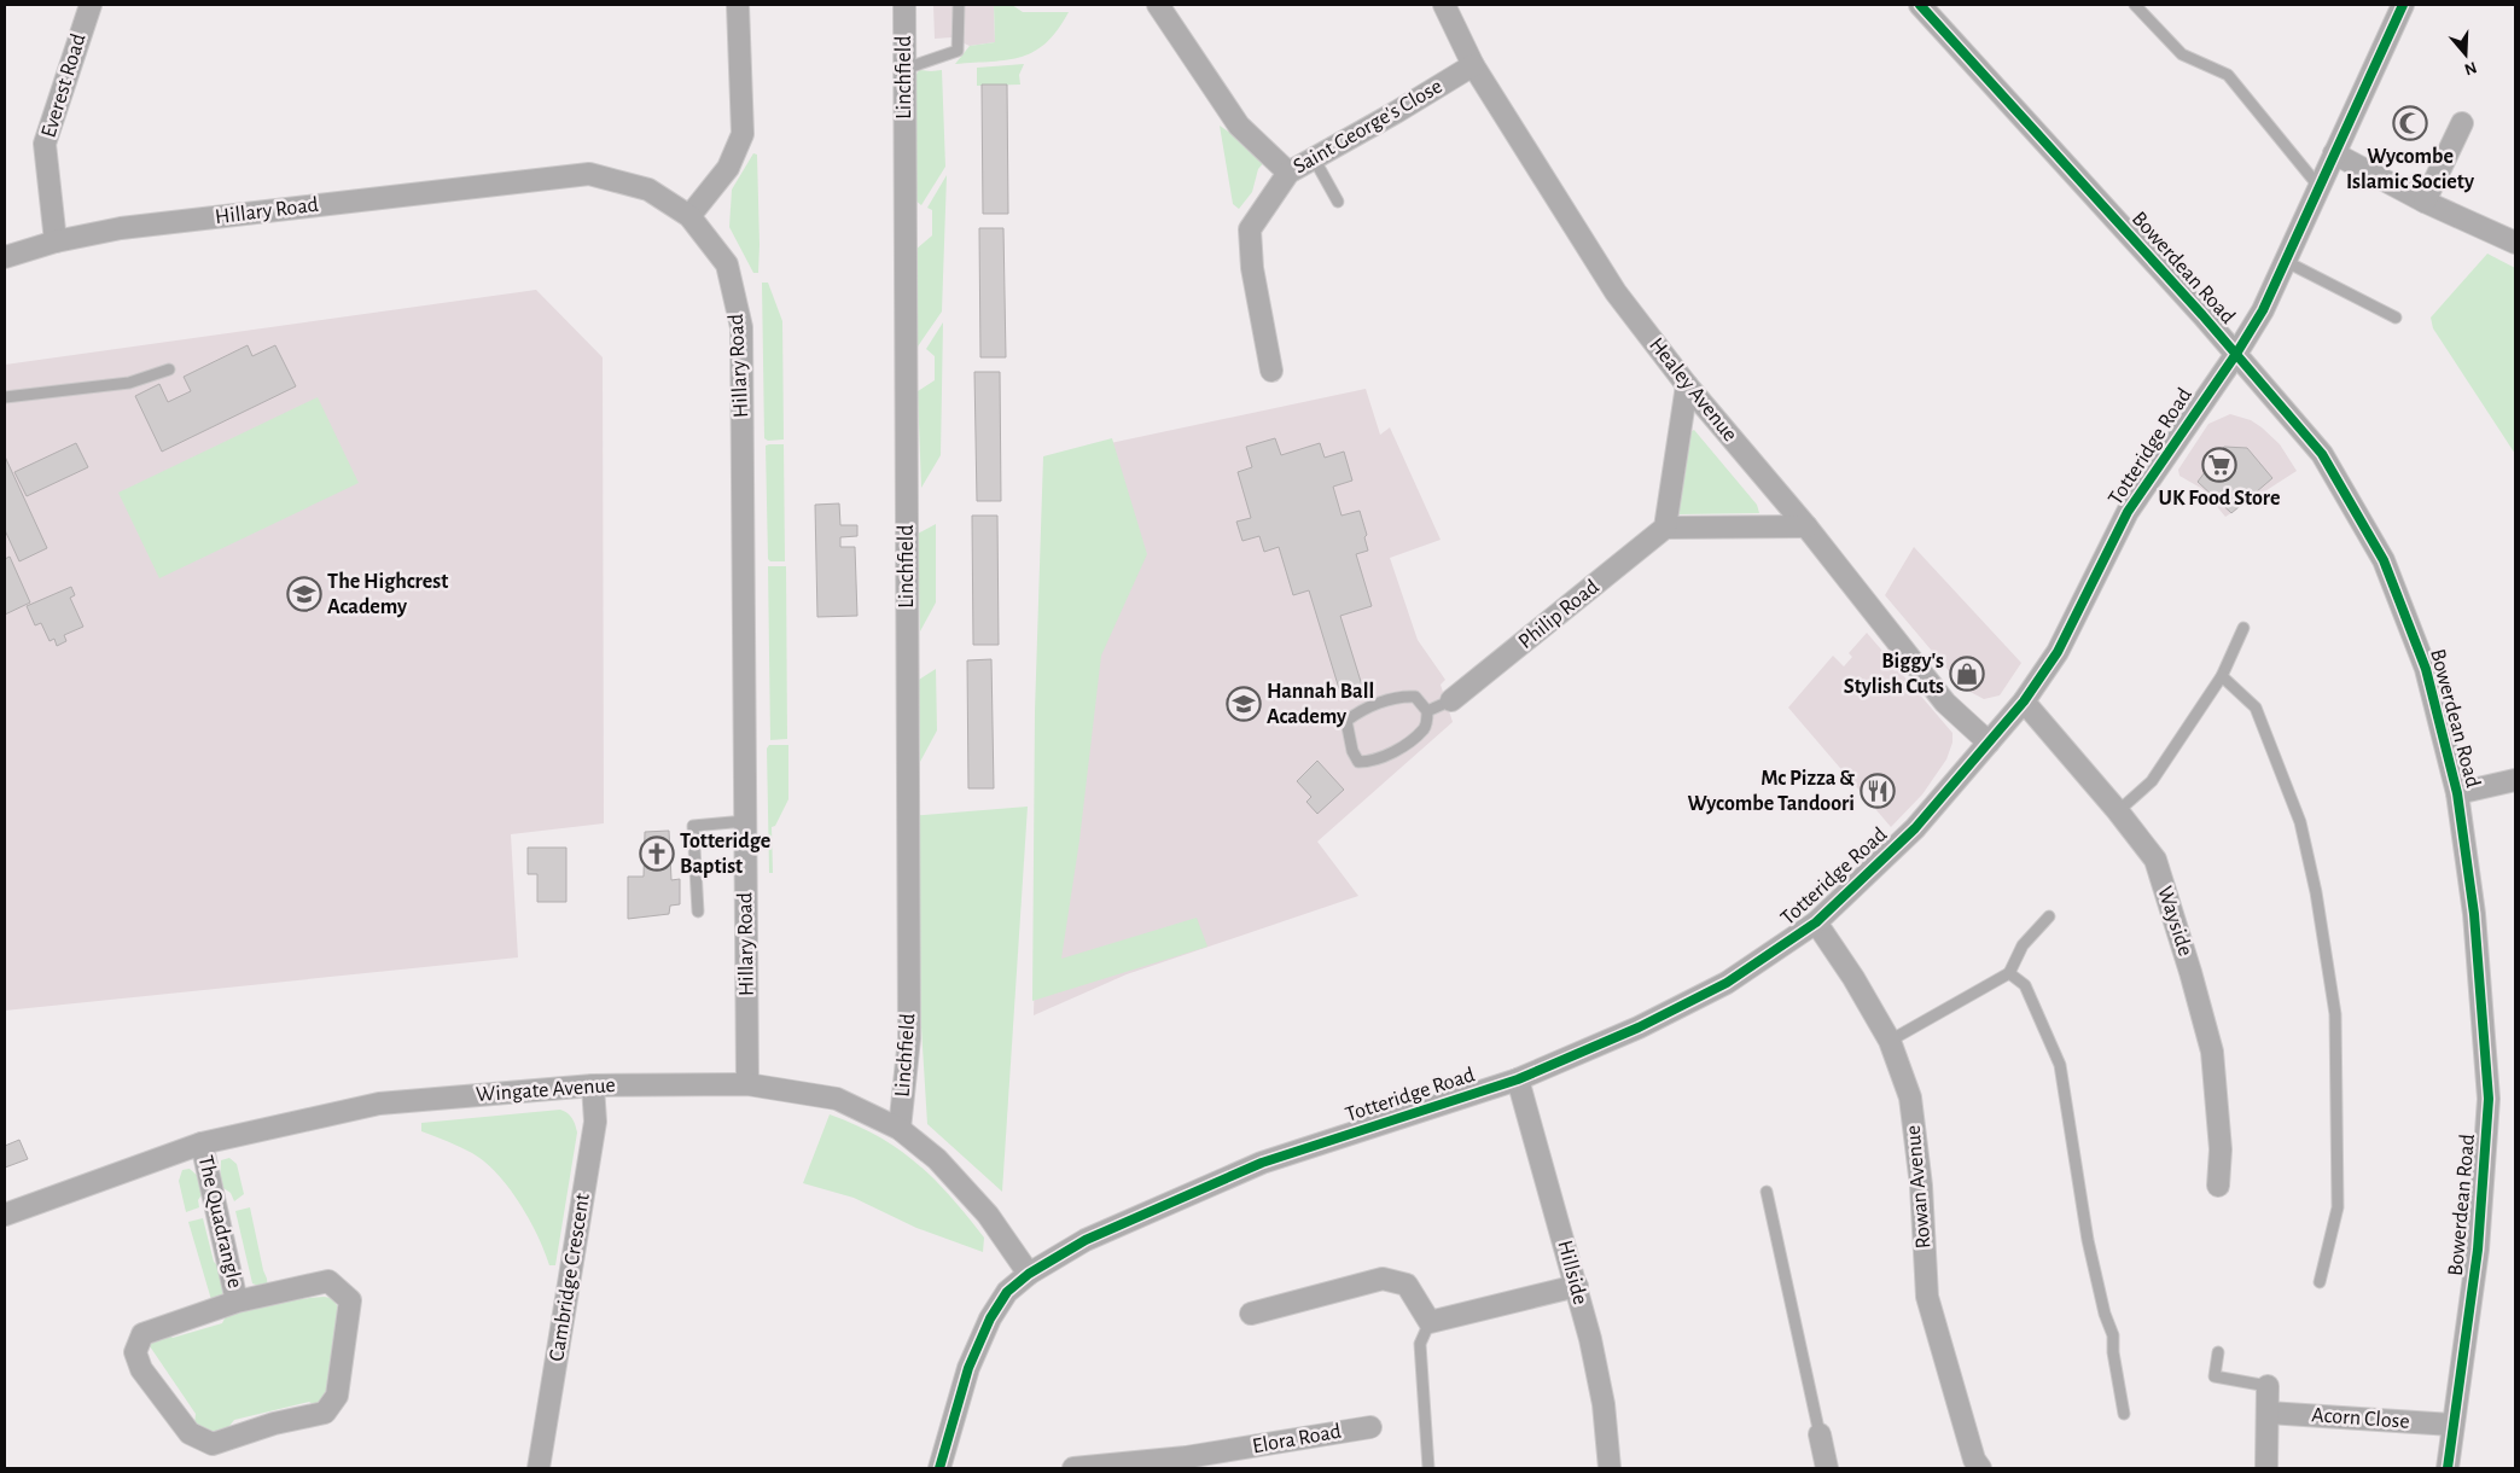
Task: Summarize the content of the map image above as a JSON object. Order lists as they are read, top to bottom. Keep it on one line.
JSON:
{"streets":{"street":["Linchfield","Everest Road","Saint George's Close","Hillary Road","Bowerdean Road","Healey Avenue","Totteridge Road","Philip Road","Wayside","Wingate Avenue","Rowan Avenue","The Quadrangle","Hillside","Cambridge Crescent","Acorn Close","Elora Road"]},"crossings":[["Linchfield","Wingate Avenue"],["Everest Road","Hillary Road"],["Saint George's Close","Healey Avenue"],["Hillary Road","Wingate Avenue"],["Bowerdean Road","Totteridge Road"],["Bowerdean Road","Acorn Close"],["Healey Avenue","Totteridge Road"],["Totteridge Road","Wayside"],["Totteridge Road","Wingate Avenue"],["Totteridge Road","Rowan Avenue"],["Totteridge Road","Hillside"],["Wingate Avenue","The Quadrangle"],["Wingate Avenue","Cambridge Crescent"]],"places":{"mosque":["Wycombe Islamic Society"],"supermarket":["UK Food Store"],"school or university":["The Highcrest Academy","Hannah Ball Academy"],"shop":["Biggy's Stylish Cuts"],"restaurant":["Mc Pizza & Wycombe Tandoori"],"church":["Totteridge Baptist"]},"north":"bottom"}
